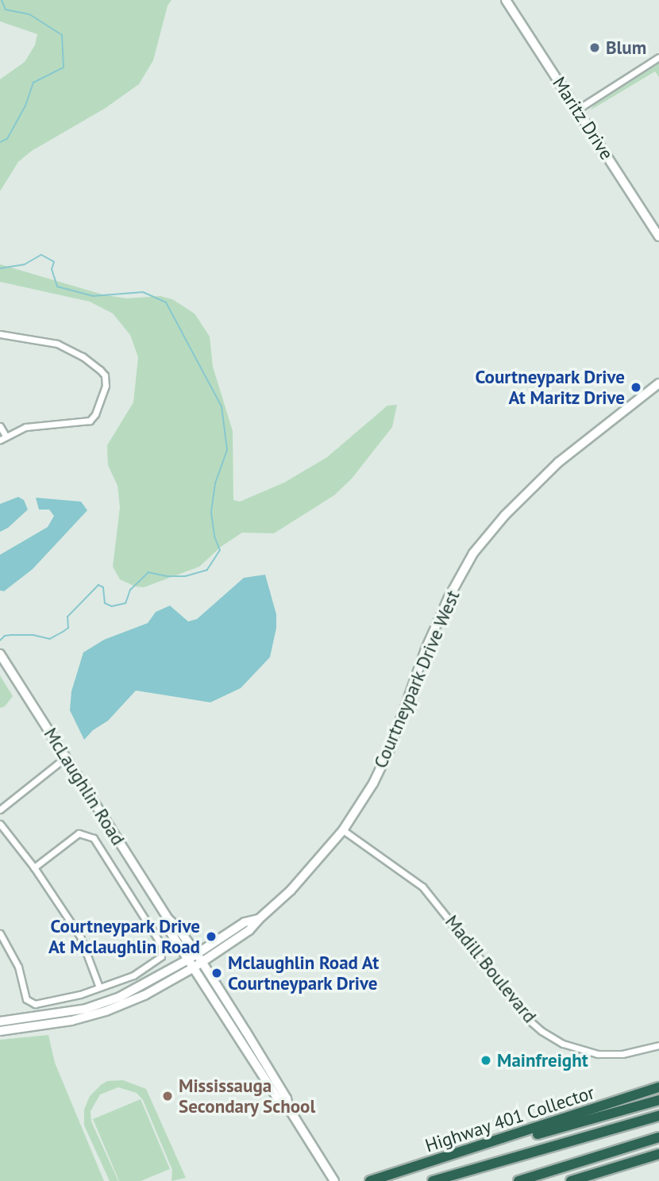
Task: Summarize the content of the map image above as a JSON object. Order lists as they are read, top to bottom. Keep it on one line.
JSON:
{"streets":{"highway":["Highway 401 Collector"],"main road":["Maritz Drive","Courtneypark Drive West","McLaughlin Road"],"street":["Madill Boulevard"]},"crossings":[["Courtneypark Drive West","McLaughlin Road"],["Courtneypark Drive West","Madill Boulevard"]],"places":["Blum","Courtneypark Drive At Maritz Drive","Courtneypark Drive At Mclaughlin Road","Mclaughlin Road At Courtneypark Drive","Mainfreight","Mississauga Secondary School"]}
